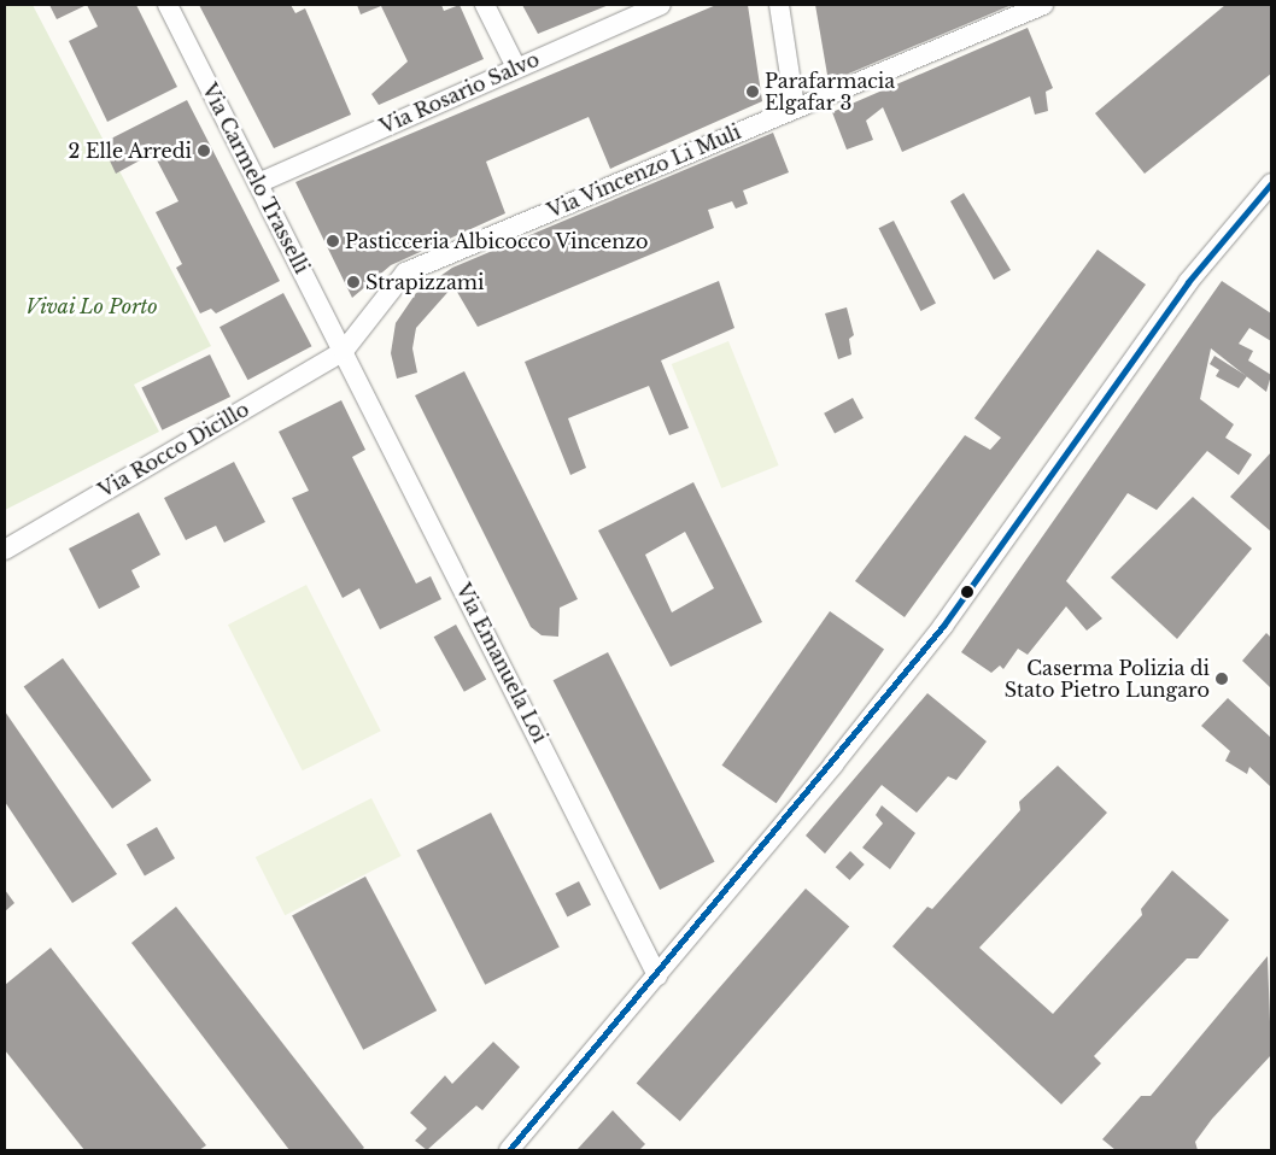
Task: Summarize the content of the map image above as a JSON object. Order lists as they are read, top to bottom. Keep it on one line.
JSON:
{"streets":{"street":["Via Rosario Salvo","Via Vincenzo Li Muli","Via Carmelo Trasselli","Via Rocco Dicillo","Via Emanuela Loi"]},"crossings":[["Via Rosario Salvo","Via Carmelo Trasselli"],["Via Vincenzo Li Muli","Via Carmelo Trasselli"],["Via Vincenzo Li Muli","Via Rocco Dicillo"],["Via Vincenzo Li Muli","Via Emanuela Loi"],["Via Carmelo Trasselli","Via Rocco Dicillo"],["Via Carmelo Trasselli","Via Emanuela Loi"],["Via Rocco Dicillo","Via Emanuela Loi"]],"parks":["Vivai Lo Porto"],"places":["Parafarmacia Elgafar 3","2 Elle Arredi","Pasticceria Albicocco Vincenzo","Strapizzami","Caserma Polizia di Stato Pietro Lungaro"]}
